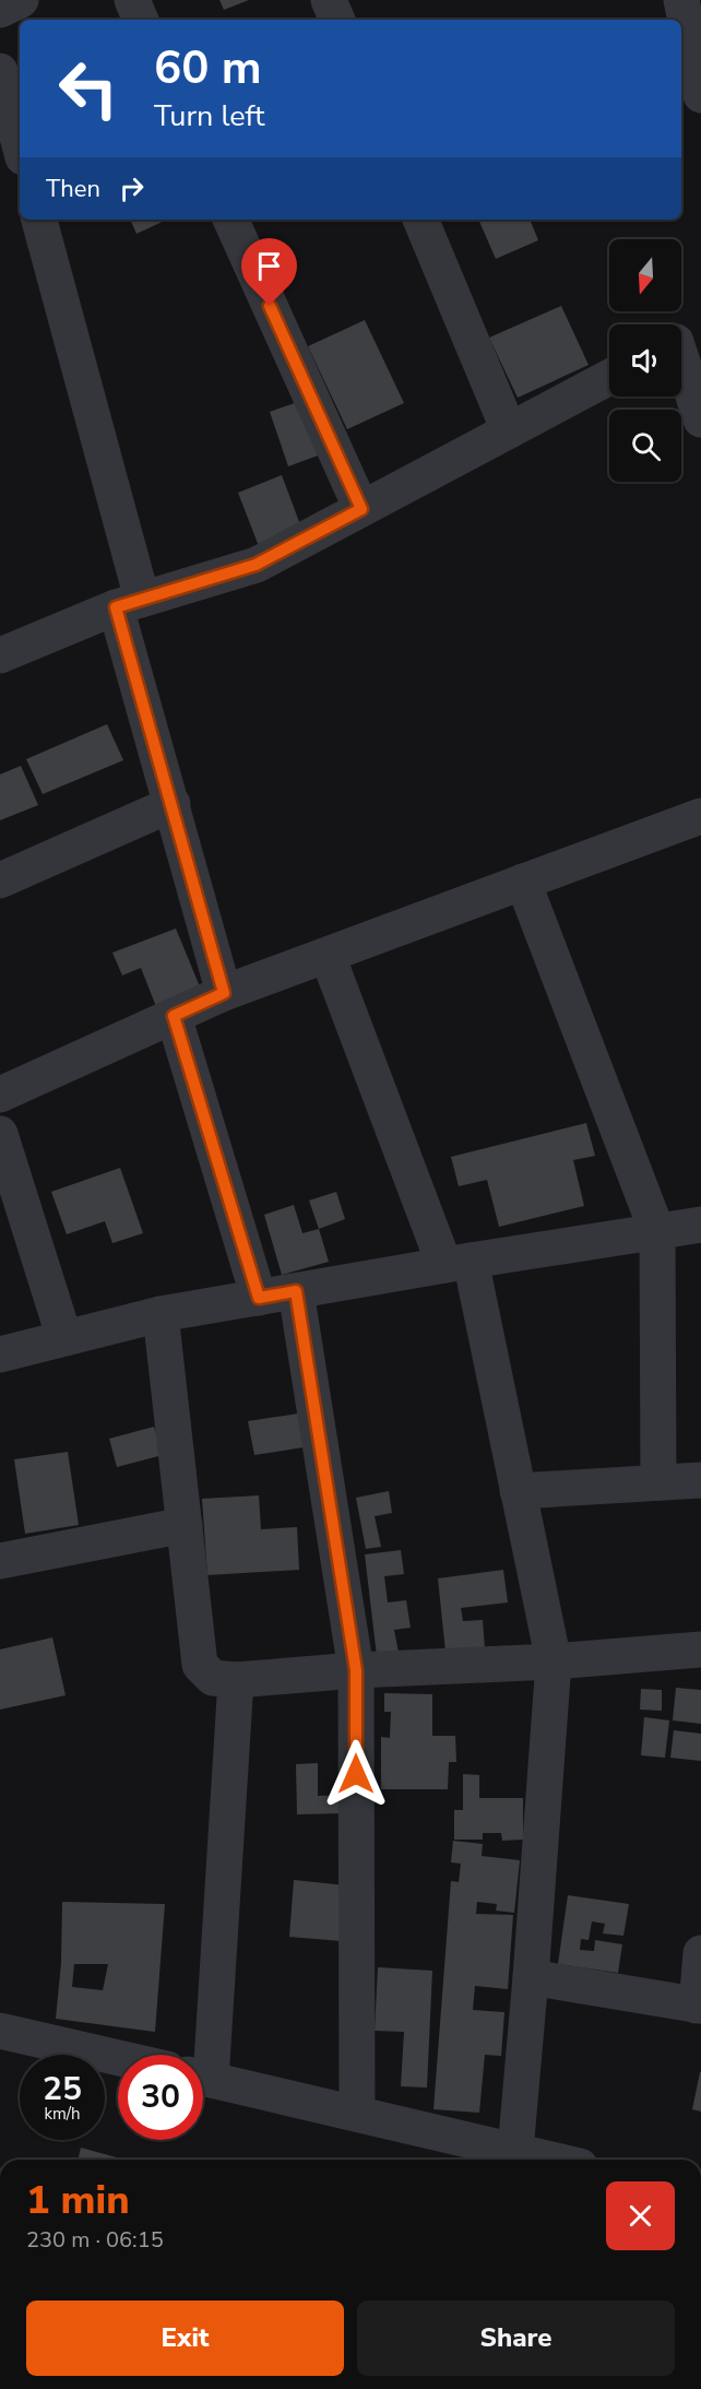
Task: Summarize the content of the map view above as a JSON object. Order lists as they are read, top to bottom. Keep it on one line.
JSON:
{"north":"bottom","page":{"turn":["60 m","Turn left"],"then":"Then","speed":"25 km/h","limit":"30","heading":["1 min","230 m · 06:15"],"buttons":["Exit","Share"]}}
